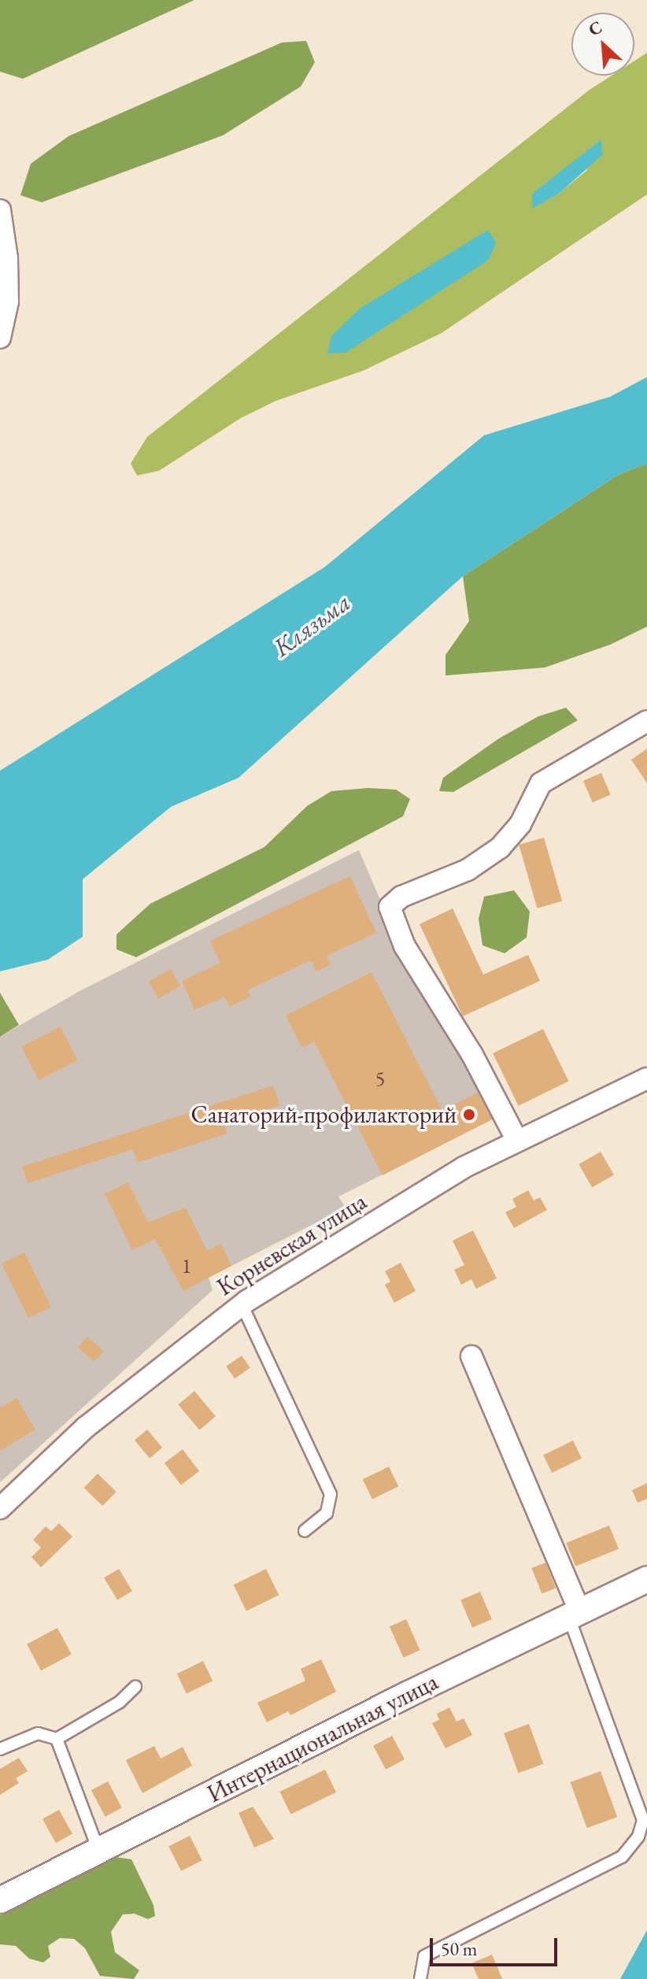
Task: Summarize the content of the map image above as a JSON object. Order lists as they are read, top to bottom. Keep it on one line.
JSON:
{"streets":{"street":["Корневская улица","Интернациональная улица"]},"water":["Клязьма"],"places":["Санаторий-профилакторий"],"house_numbers":["5","1"],"scale_bar":"50 m","north":"top left"}
